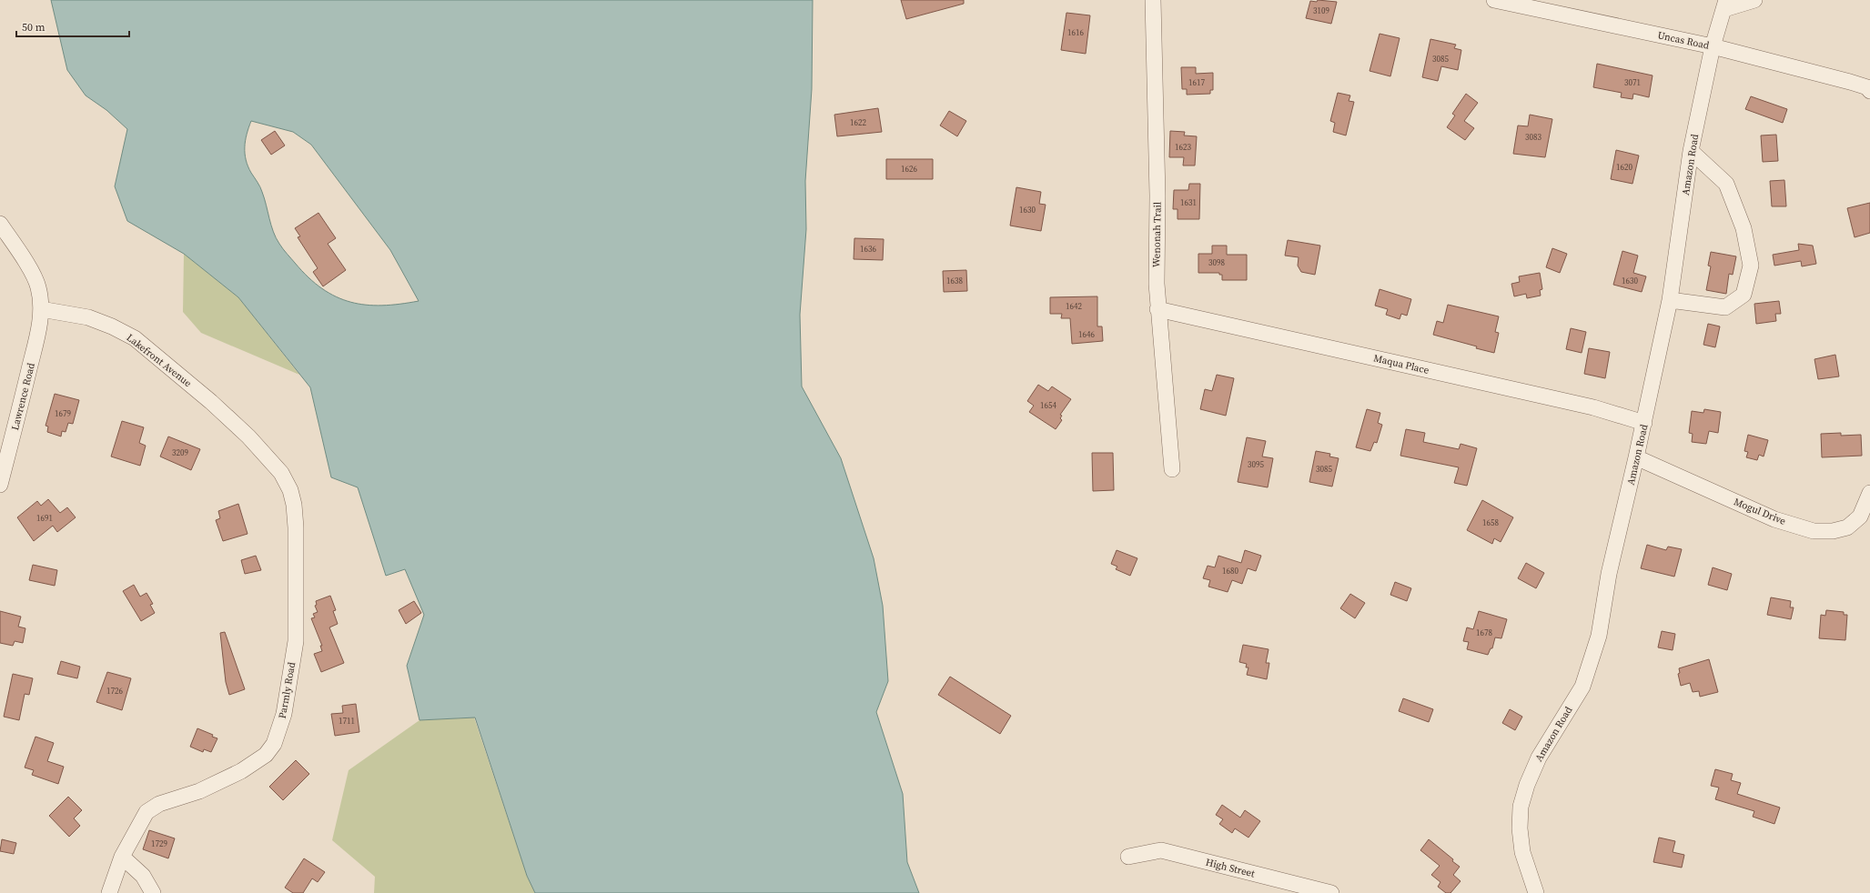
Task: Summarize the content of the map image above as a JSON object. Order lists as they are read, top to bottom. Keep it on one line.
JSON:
{"streets":{"street":["Uncas Road","Amazon Road","Wenonah Trail","Lakefront Avenue","Maqua Place","Lawrence Road","Mogul Drive","Parmly Road","High Street"]},"crossings":[["Uncas Road","Amazon Road"],["Amazon Road","Maqua Place"],["Amazon Road","Mogul Drive"],["Wenonah Trail","Maqua Place"],["Lakefront Avenue","Lawrence Road"],["Lakefront Avenue","Parmly Road"]],"house_numbers":["3109","1616","3085","1617","3071","1622","3083","1623","1620","1626","1631","1630","1636","3098","1638","1630","1642","1646","1654","1679","3209","3095","3085","1691","1658","1680","1678","1726","1711","1729"],"scale_bar":"50 m"}
